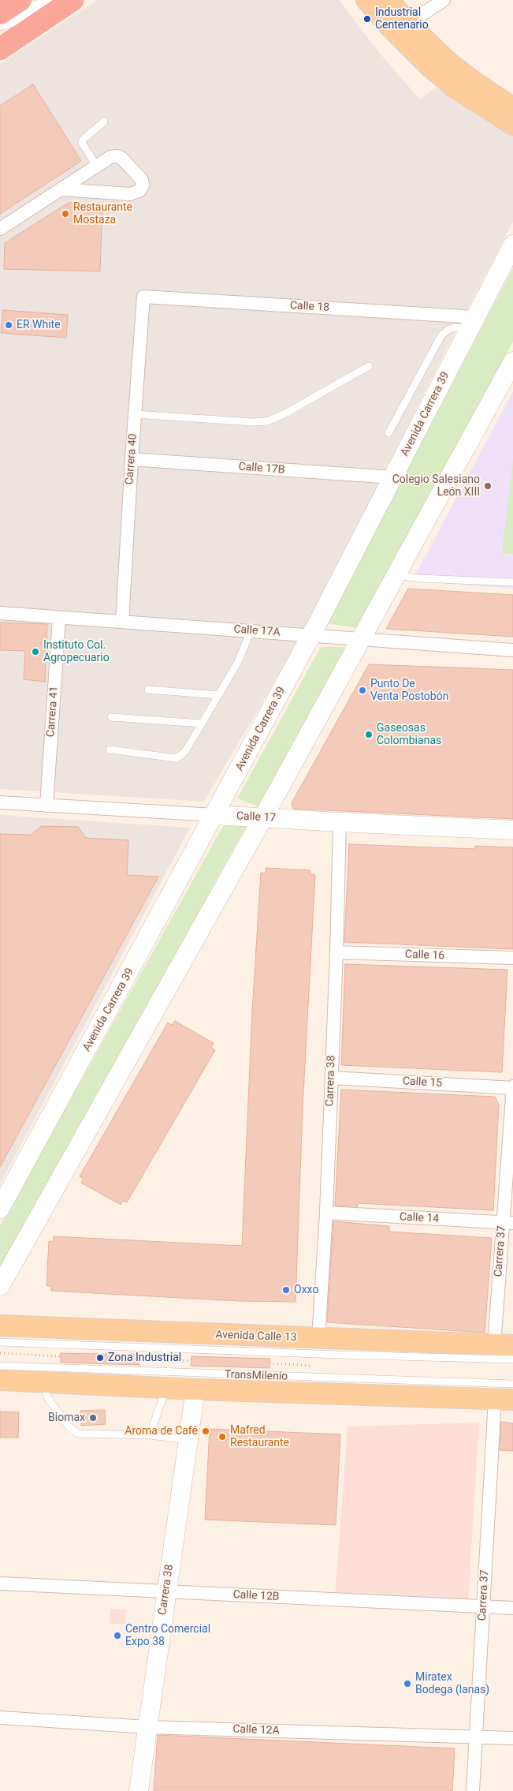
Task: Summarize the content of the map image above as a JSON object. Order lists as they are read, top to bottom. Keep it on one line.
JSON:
{"streets":{"main road":["Avenida Calle 13"],"street":["Calle 18","Avenida Carrera 39","Carrera 40","Calle 17B","Calle 17A","Carrera 41","Calle 17","Calle 16","Carrera 38","Calle 15","Calle 14","Carrera 37","Calle 12B","Calle 12A"],"lane":["TransMilenio"]},"crossings":[["Calle 18","Avenida Carrera 39"],["Calle 18","Carrera 40"],["Avenida Carrera 39","Calle 17B"],["Avenida Carrera 39","Calle 17A"],["Avenida Carrera 39","Calle 17"],["Carrera 40","Calle 17B"],["Carrera 40","Calle 17A"],["Calle 17A","Carrera 41"],["Carrera 41","Calle 17"],["Calle 17","Carrera 38"],["Calle 16","Carrera 38"],["Carrera 38","Calle 15"],["Carrera 38","Calle 14"],["Carrera 38","Avenida Calle 13"],["Carrera 38","Calle 12B"],["Carrera 38","Calle 12A"],["Calle 15","Carrera 37"],["Calle 14","Carrera 37"],["Carrera 37","Avenida Calle 13"],["Carrera 37","Calle 12B"],["Carrera 37","Calle 12A"]],"places":["Industrial Centenario","Restaurante Mostaza","ER White","Colegio Salesiano León XIII","Instituto Col. Agropecuario","Punto De Venta Postobón","Gaseosas Colombianas","Oxxo","Zona Industrial","Biomax","Aroma de Café","Mafred Restaurante","Centro Comercial Expo 38","Miratex Bodega (lanas)"]}
